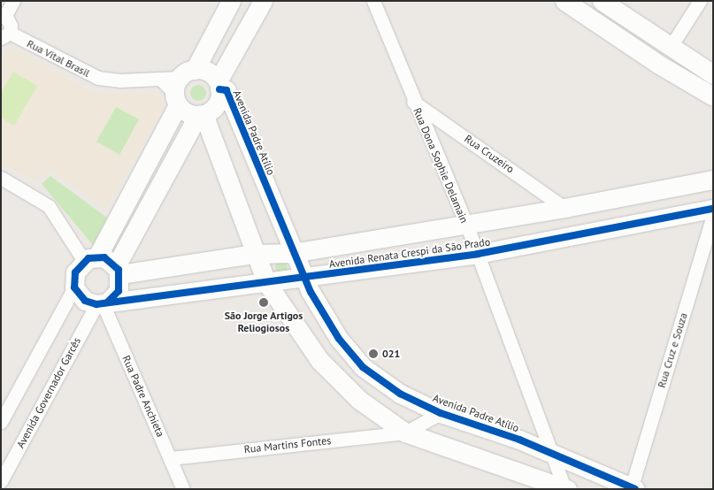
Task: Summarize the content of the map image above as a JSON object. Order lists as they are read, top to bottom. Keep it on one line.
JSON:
{"streets":{"street":["Rua Vital Brasil","Avenida Padre Atílio","Rua Cruzeiro","Rua Dona Sophie Delamain","Avenida Renata Crespi da São Prado","Rua Cruz e Souza","Avenida Governador Garcês","Rua Padre Anchieta","Rua Martins Fontes"]},"crossings":[["Rua Vital Brasil","Avenida Padre Atílio"],["Avenida Padre Atílio","Rua Dona Sophie Delamain"],["Avenida Padre Atílio","Avenida Renata Crespi da São Prado"],["Avenida Padre Atílio","Rua Cruz e Souza"],["Rua Cruzeiro","Rua Dona Sophie Delamain"],["Rua Cruzeiro","Avenida Renata Crespi da São Prado"],["Rua Dona Sophie Delamain","Avenida Renata Crespi da São Prado"],["Avenida Renata Crespi da São Prado","Avenida Governador Garcês"],["Avenida Renata Crespi da São Prado","Rua Padre Anchieta"],["Avenida Governador Garcês","Rua Padre Anchieta"],["Rua Padre Anchieta","Rua Martins Fontes"]],"places":["São Jorge Artigos Reliogiosos","021"]}
